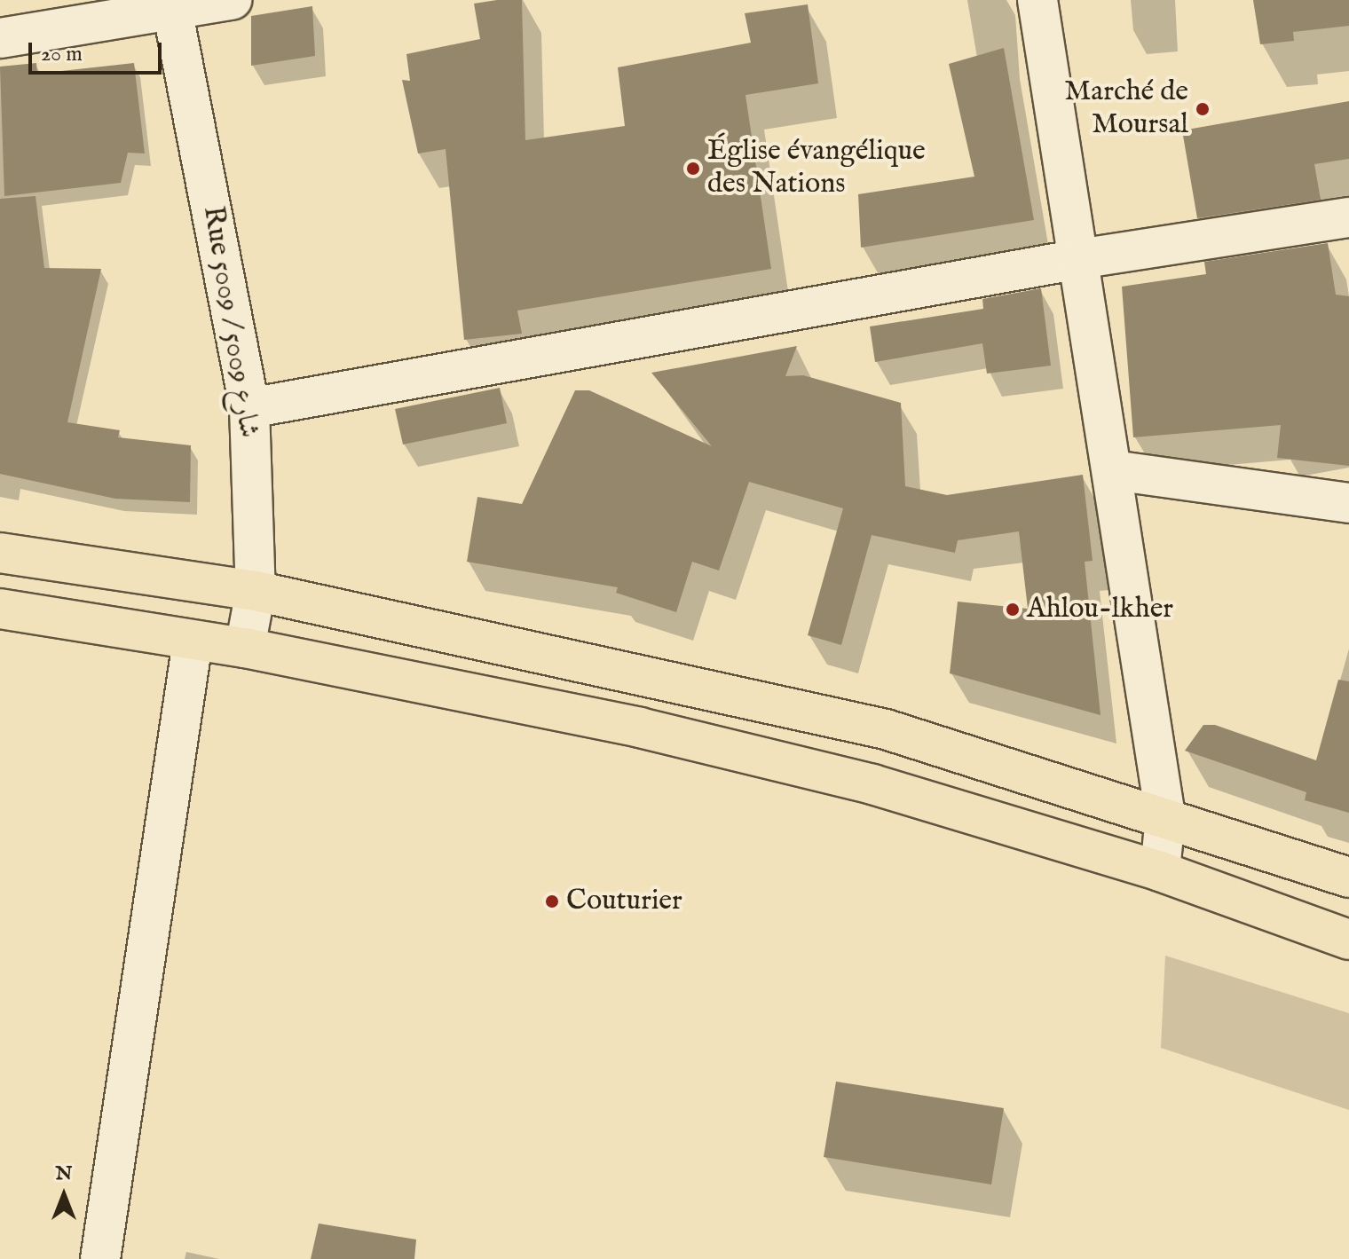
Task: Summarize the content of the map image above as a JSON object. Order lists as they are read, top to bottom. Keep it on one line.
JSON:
{"streets":{"street":["Rue 5009 / شارع 5009"]},"places":["Marché de Moursal","Église évangélique des Nations","Ahlou-lkher","Couturier"],"scale_bar":"20 m","north":"top"}
